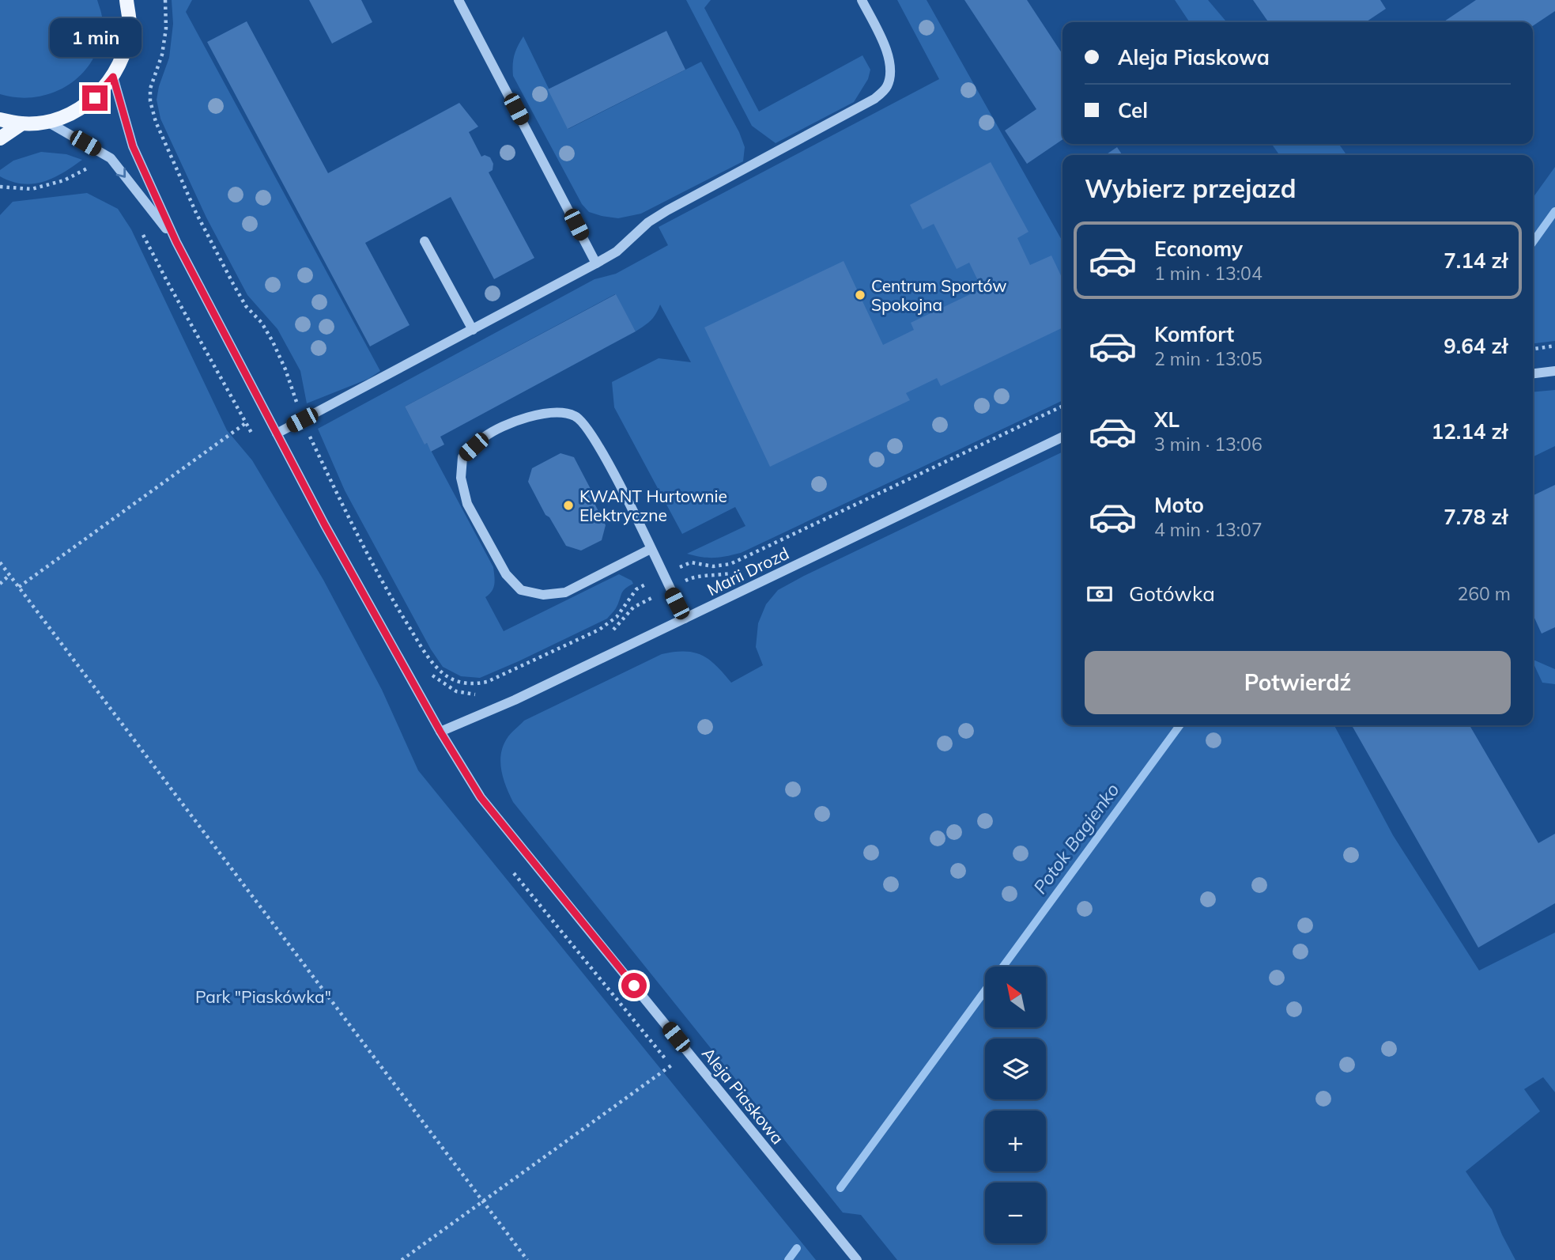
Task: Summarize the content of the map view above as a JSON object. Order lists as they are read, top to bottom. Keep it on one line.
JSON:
{"streets":{"street":["Marii Drozd","Aleja Piaskowa"]},"crossings":[["Marii Drozd","Aleja Piaskowa"]],"water":["Potok Bagienko"],"parks":["Park \"Piaskówka\""],"places":["Centrum Sportów Spokojna","KWANT Hurtownie Elektryczne"],"north":"top left","page":{"bubble":"1 min","banner":["Aleja Piaskowa","Cel"],"heading":"Wybierz przejazd","list":[{"name":"Economy","note":"1 min · 13:04","value":"7.14 zł"},{"name":"Komfort","note":"2 min · 13:05","value":"9.64 zł"},{"name":"XL","note":"3 min · 13:06","value":"12.14 zł"},{"name":"Moto","note":"4 min · 13:07","value":"7.78 zł"}],"pay":["Gotówka","260 m"],"buttons":"Potwierdź","map_buttons":["+","−"]}}
